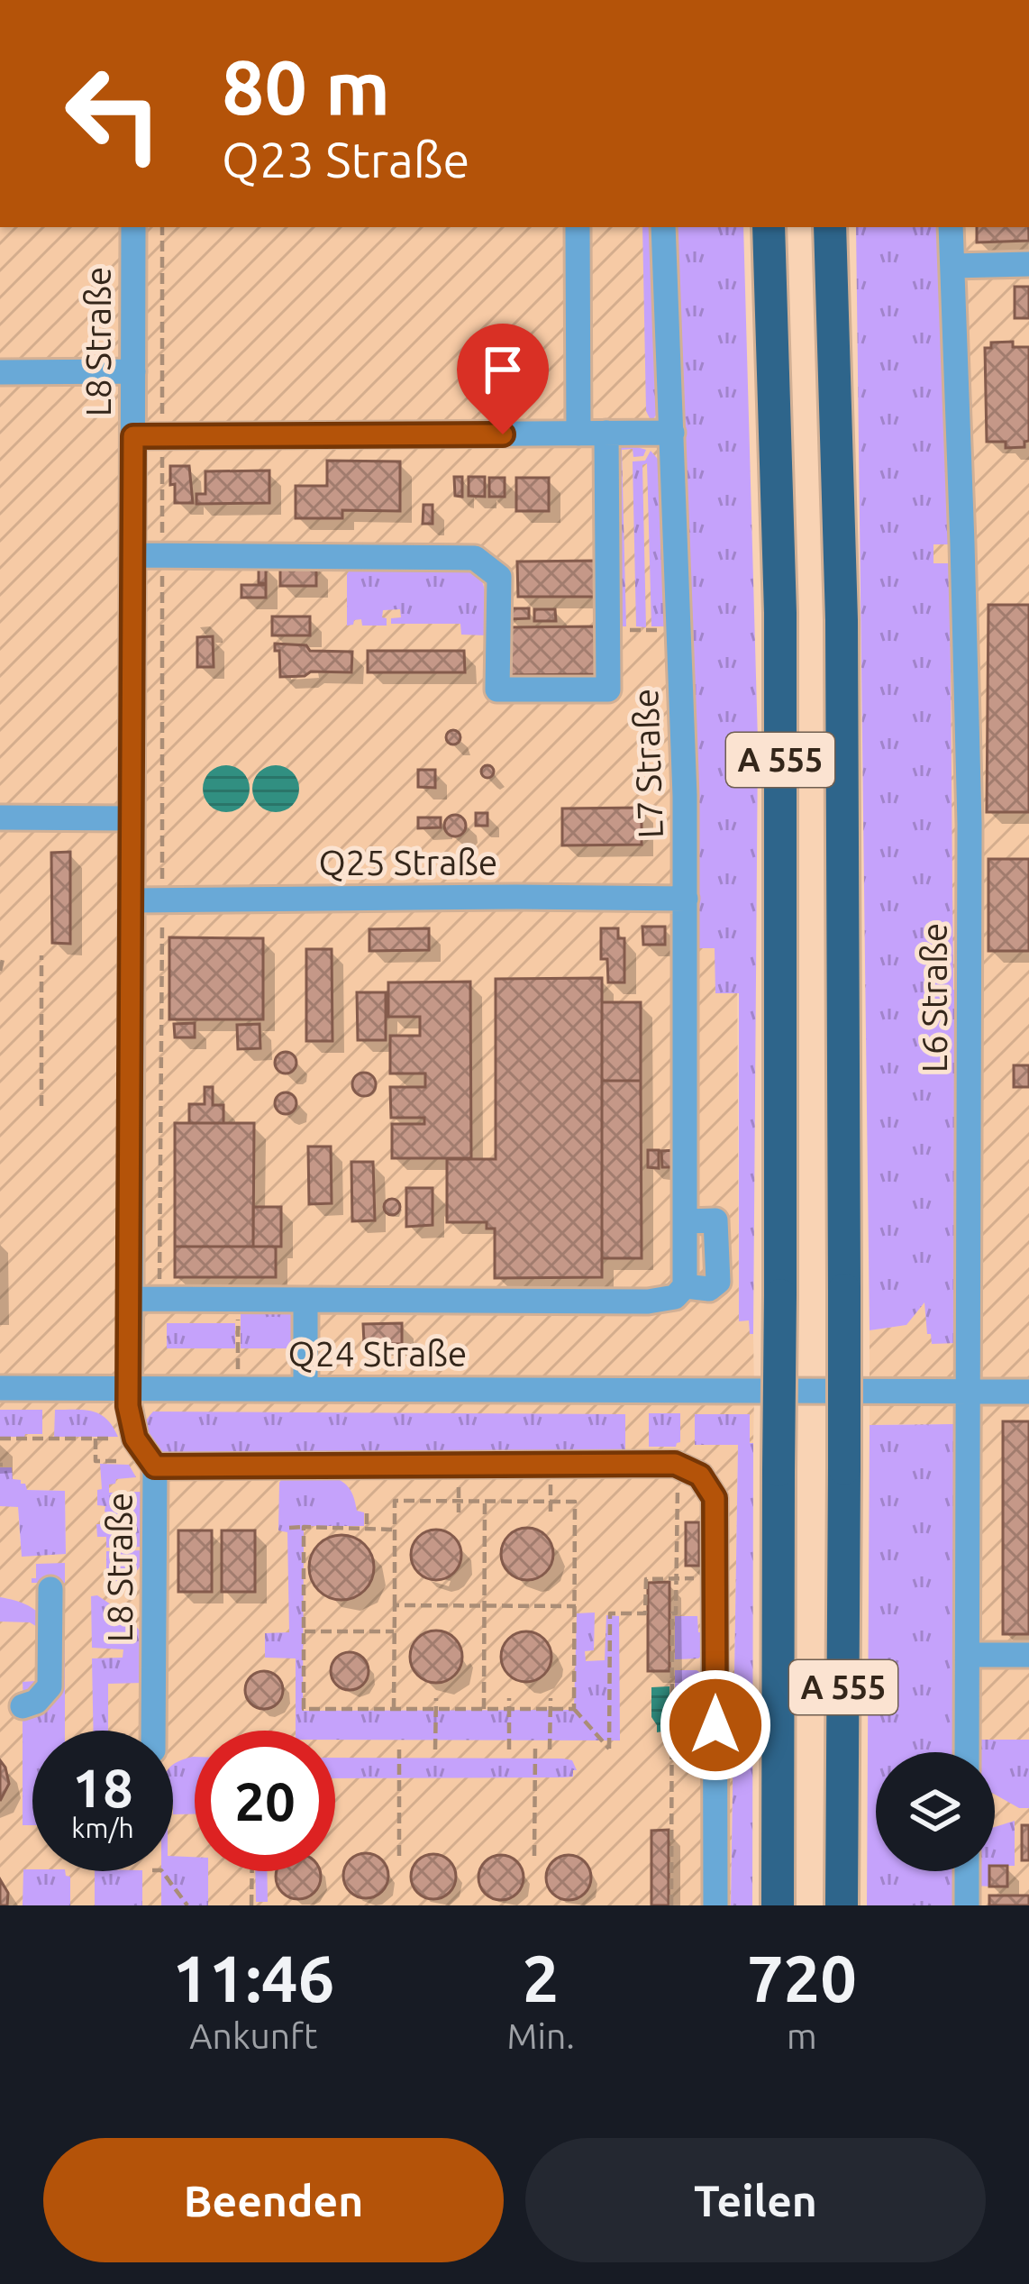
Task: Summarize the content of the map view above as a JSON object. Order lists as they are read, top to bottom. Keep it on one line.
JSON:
{"streets":{"highway":["A 555"],"lane":["L8 Straße","L7 Straße","Q25 Straße","L6 Straße","Q24 Straße"]},"crossings":[["L8 Straße","Q25 Straße"],["L8 Straße","Q24 Straße"],["L7 Straße","Q25 Straße"],["L6 Straße","Q24 Straße"]],"page":{"turn":["80 m","Q23 Straße"],"speed":"18 km/h","limit":"20","eta":["11:46","Ankunft","2","Min.","720","m"],"buttons":["Beenden","Teilen"]}}
